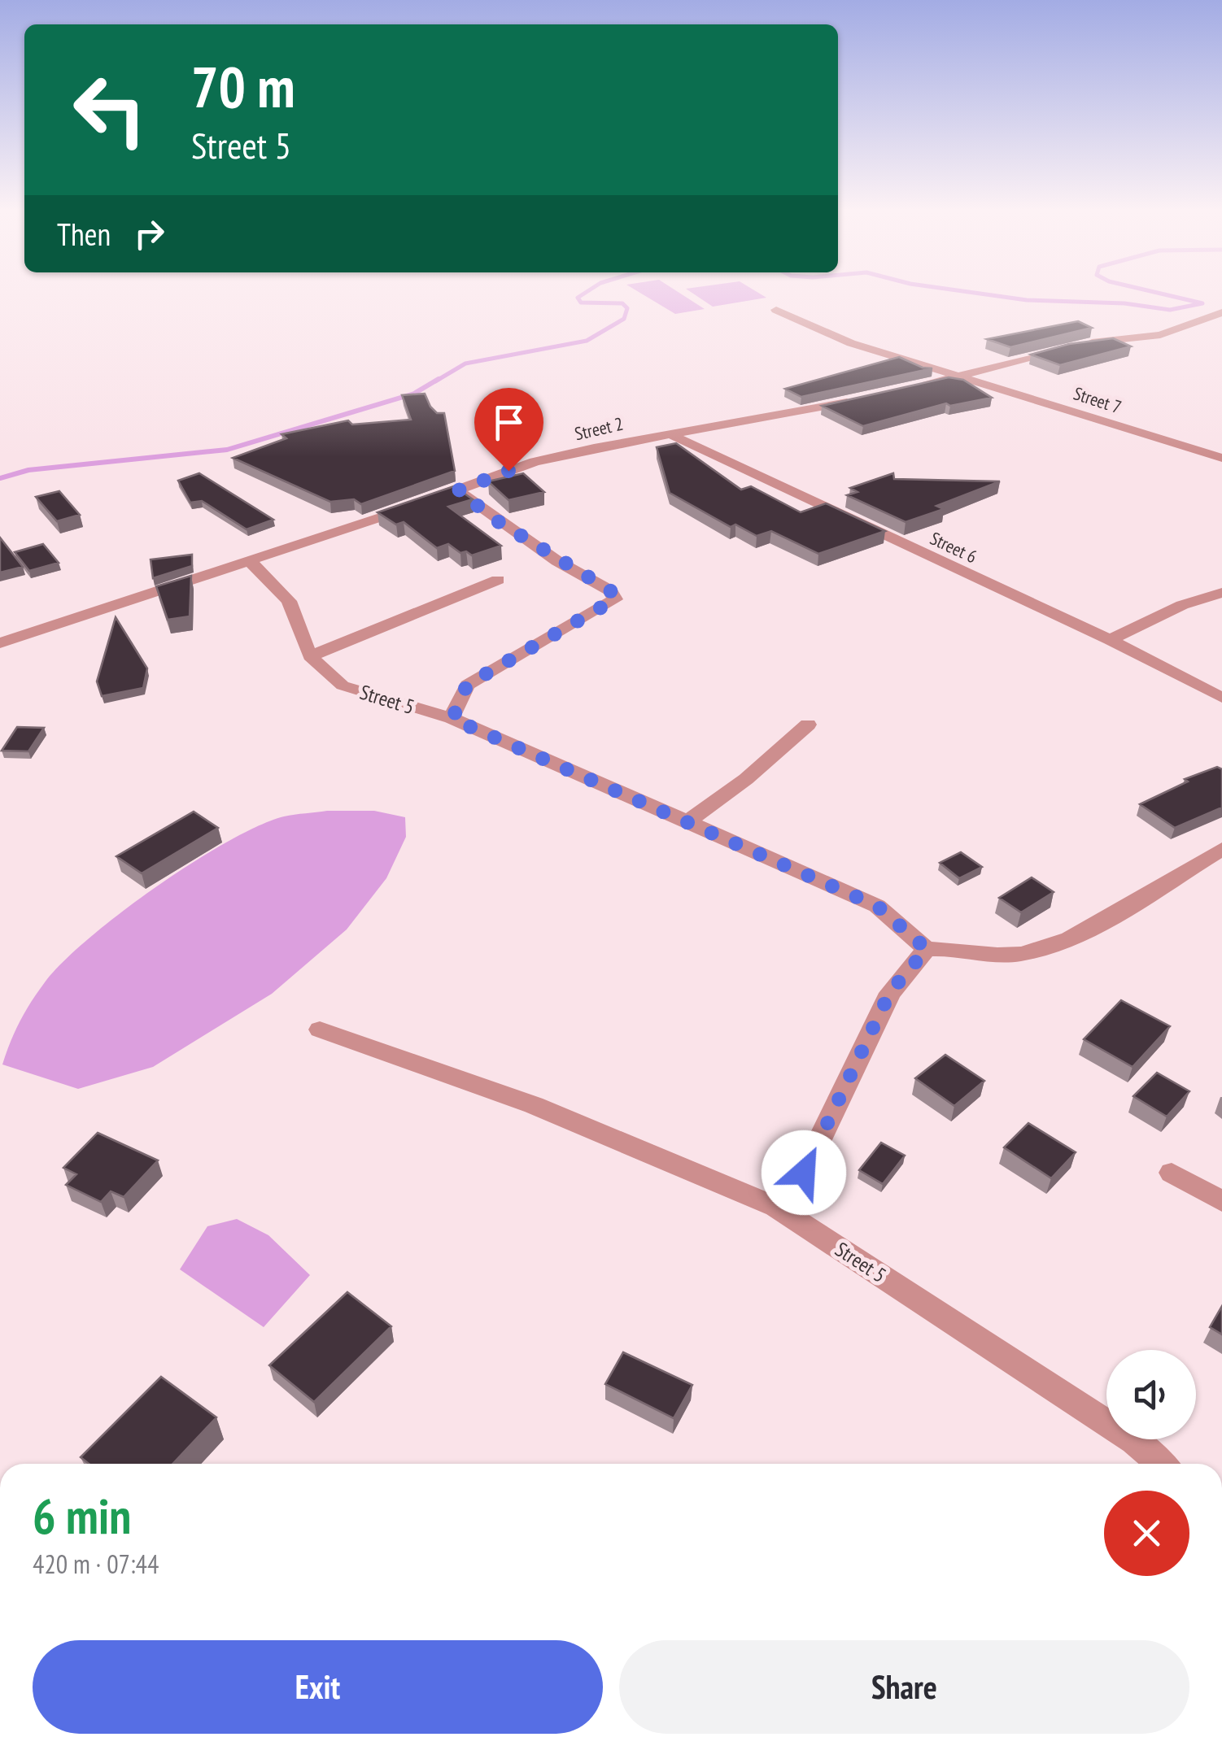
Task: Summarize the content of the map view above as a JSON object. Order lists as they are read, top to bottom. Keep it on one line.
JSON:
{"streets":{"street":["Street 7","Street 2","Street 6","Street 5"]},"crossings":[["Street 2","Street 6"],["Street 2","Street 5"]],"page":{"turn":["70 m","Street 5"],"then":"Then","heading":["6 min","420 m · 07:44"],"buttons":["Exit","Share"]}}
